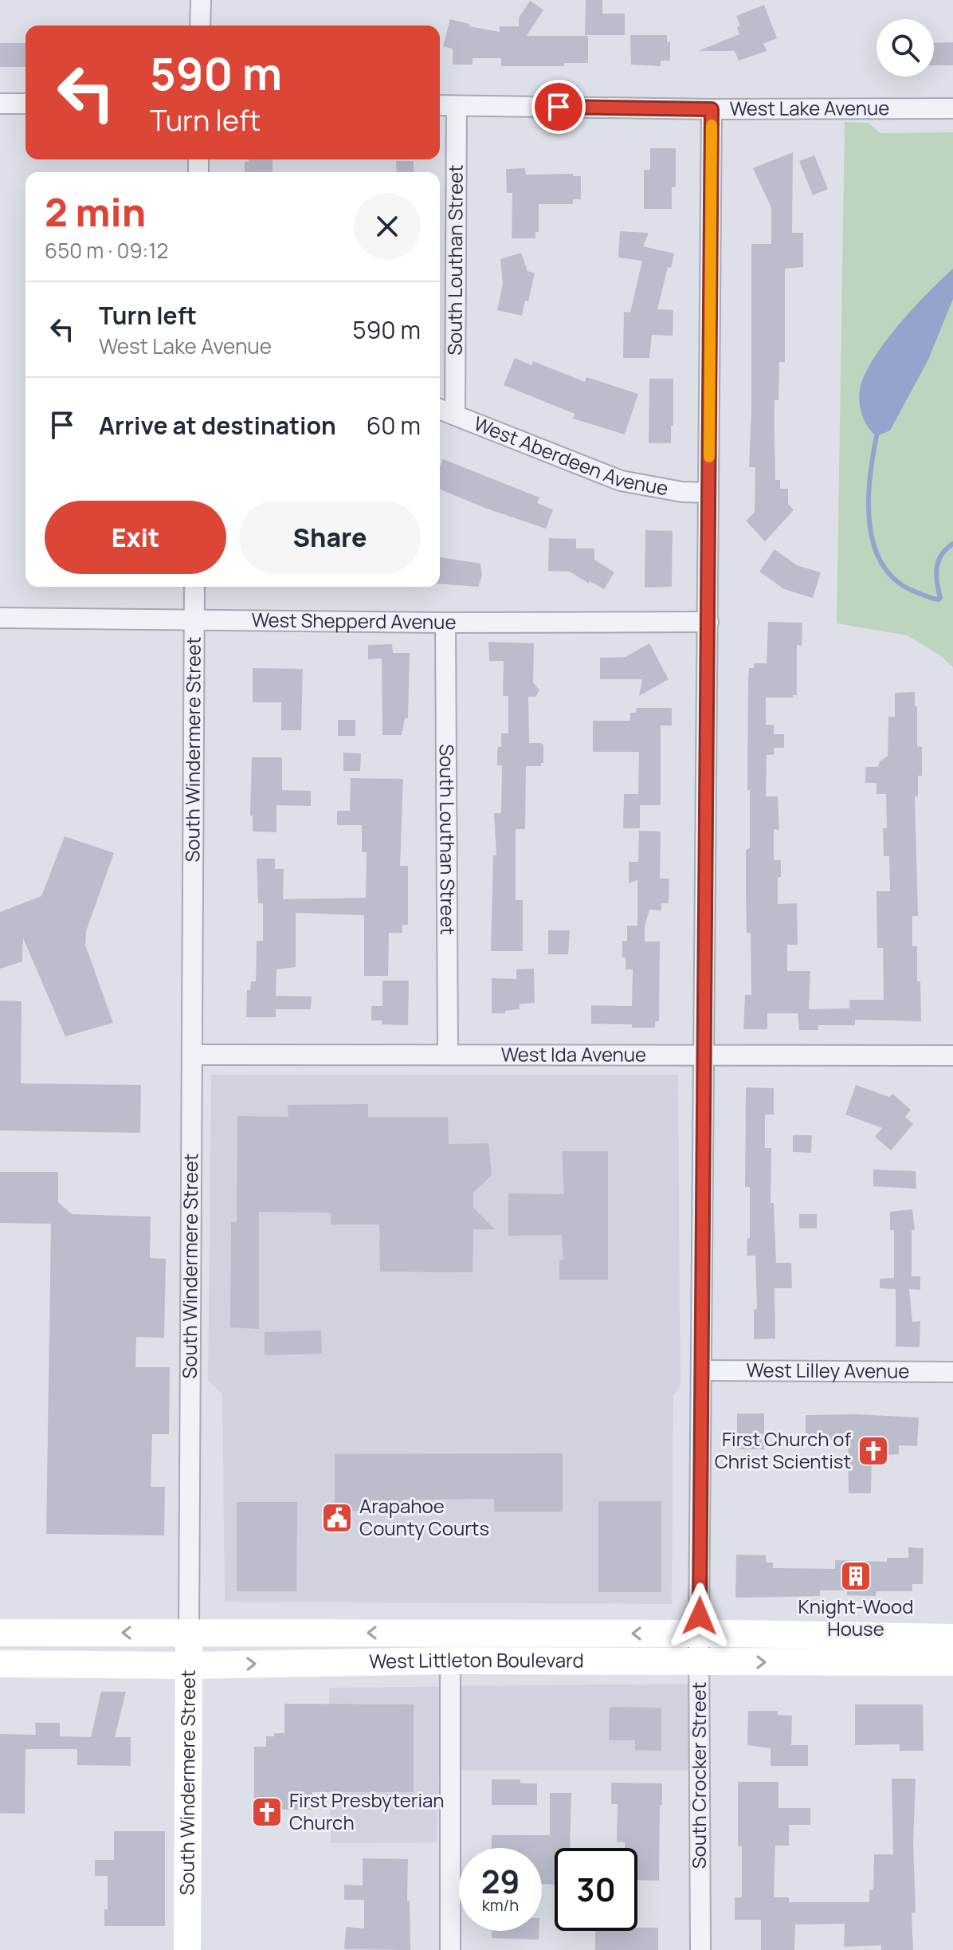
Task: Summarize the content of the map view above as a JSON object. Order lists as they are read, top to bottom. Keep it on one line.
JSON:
{"streets":{"main road":["South Windermere Street","West Littleton Boulevard"],"street":["West Lake Avenue","South Louthan Street","West Aberdeen Avenue","West Shepperd Avenue","West Ida Avenue","West Lilley Avenue","South Crocker Street"]},"crossings":[["West Lake Avenue","South Louthan Street"],["West Lake Avenue","South Crocker Street"],["South Louthan Street","West Aberdeen Avenue"],["South Louthan Street","West Shepperd Avenue"],["South Louthan Street","West Ida Avenue"],["West Aberdeen Avenue","South Crocker Street"],["West Shepperd Avenue","South Windermere Street"],["West Shepperd Avenue","South Crocker Street"],["South Windermere Street","West Ida Avenue"],["South Windermere Street","West Littleton Boulevard"],["West Ida Avenue","South Crocker Street"],["West Lilley Avenue","South Crocker Street"],["West Littleton Boulevard","South Crocker Street"]],"places":{"church":["First Church of Christ Scientist","First Presbyterian Church"],"public building":["Arapahoe County Courts"],"building":["Knight-Wood House"]},"page":{"turn":["590 m","Turn left"],"heading":["2 min","650 m · 09:12"],"list":[{"name":"Turn left","note":"West Lake Avenue","value":"590 m"},{"name":"Arrive at destination","value":"60 m"}],"buttons":["Exit","Share"],"speed":"29 km/h","limit":"30"}}
